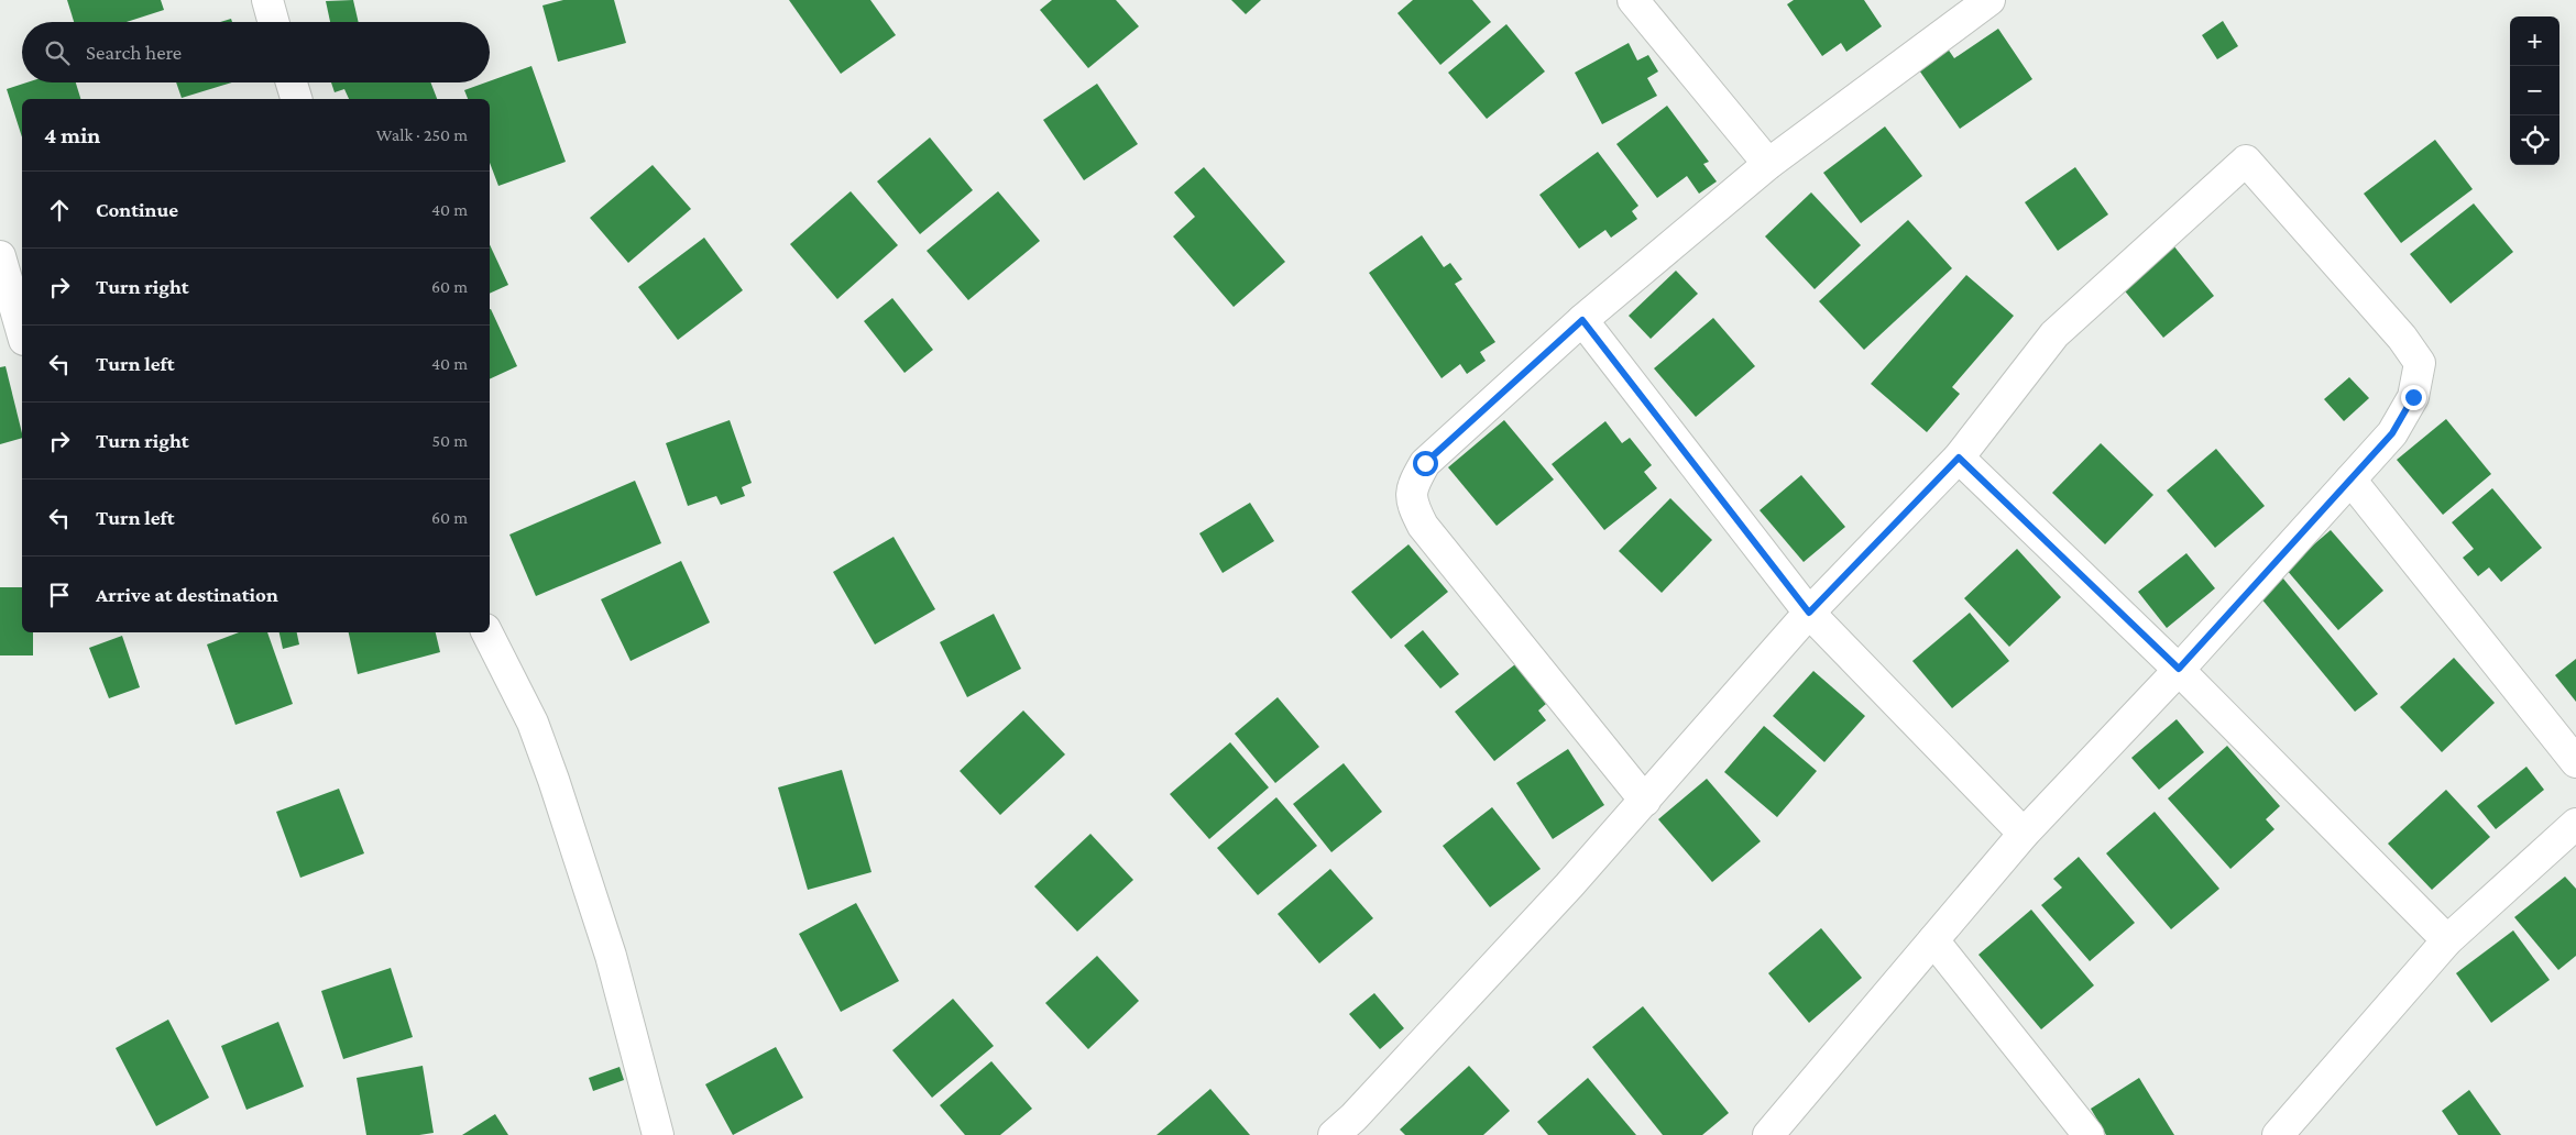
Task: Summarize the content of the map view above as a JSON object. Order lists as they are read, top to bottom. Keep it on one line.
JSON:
{"page":{"map_buttons":["+","−"],"search":"Search here","heading":["4 min","Walk · 250 m"],"list":[["Continue","40 m"],["Turn right","60 m"],["Turn left","40 m"],["Turn right","50 m"],["Turn left","60 m"],"Arrive at destination"]}}
